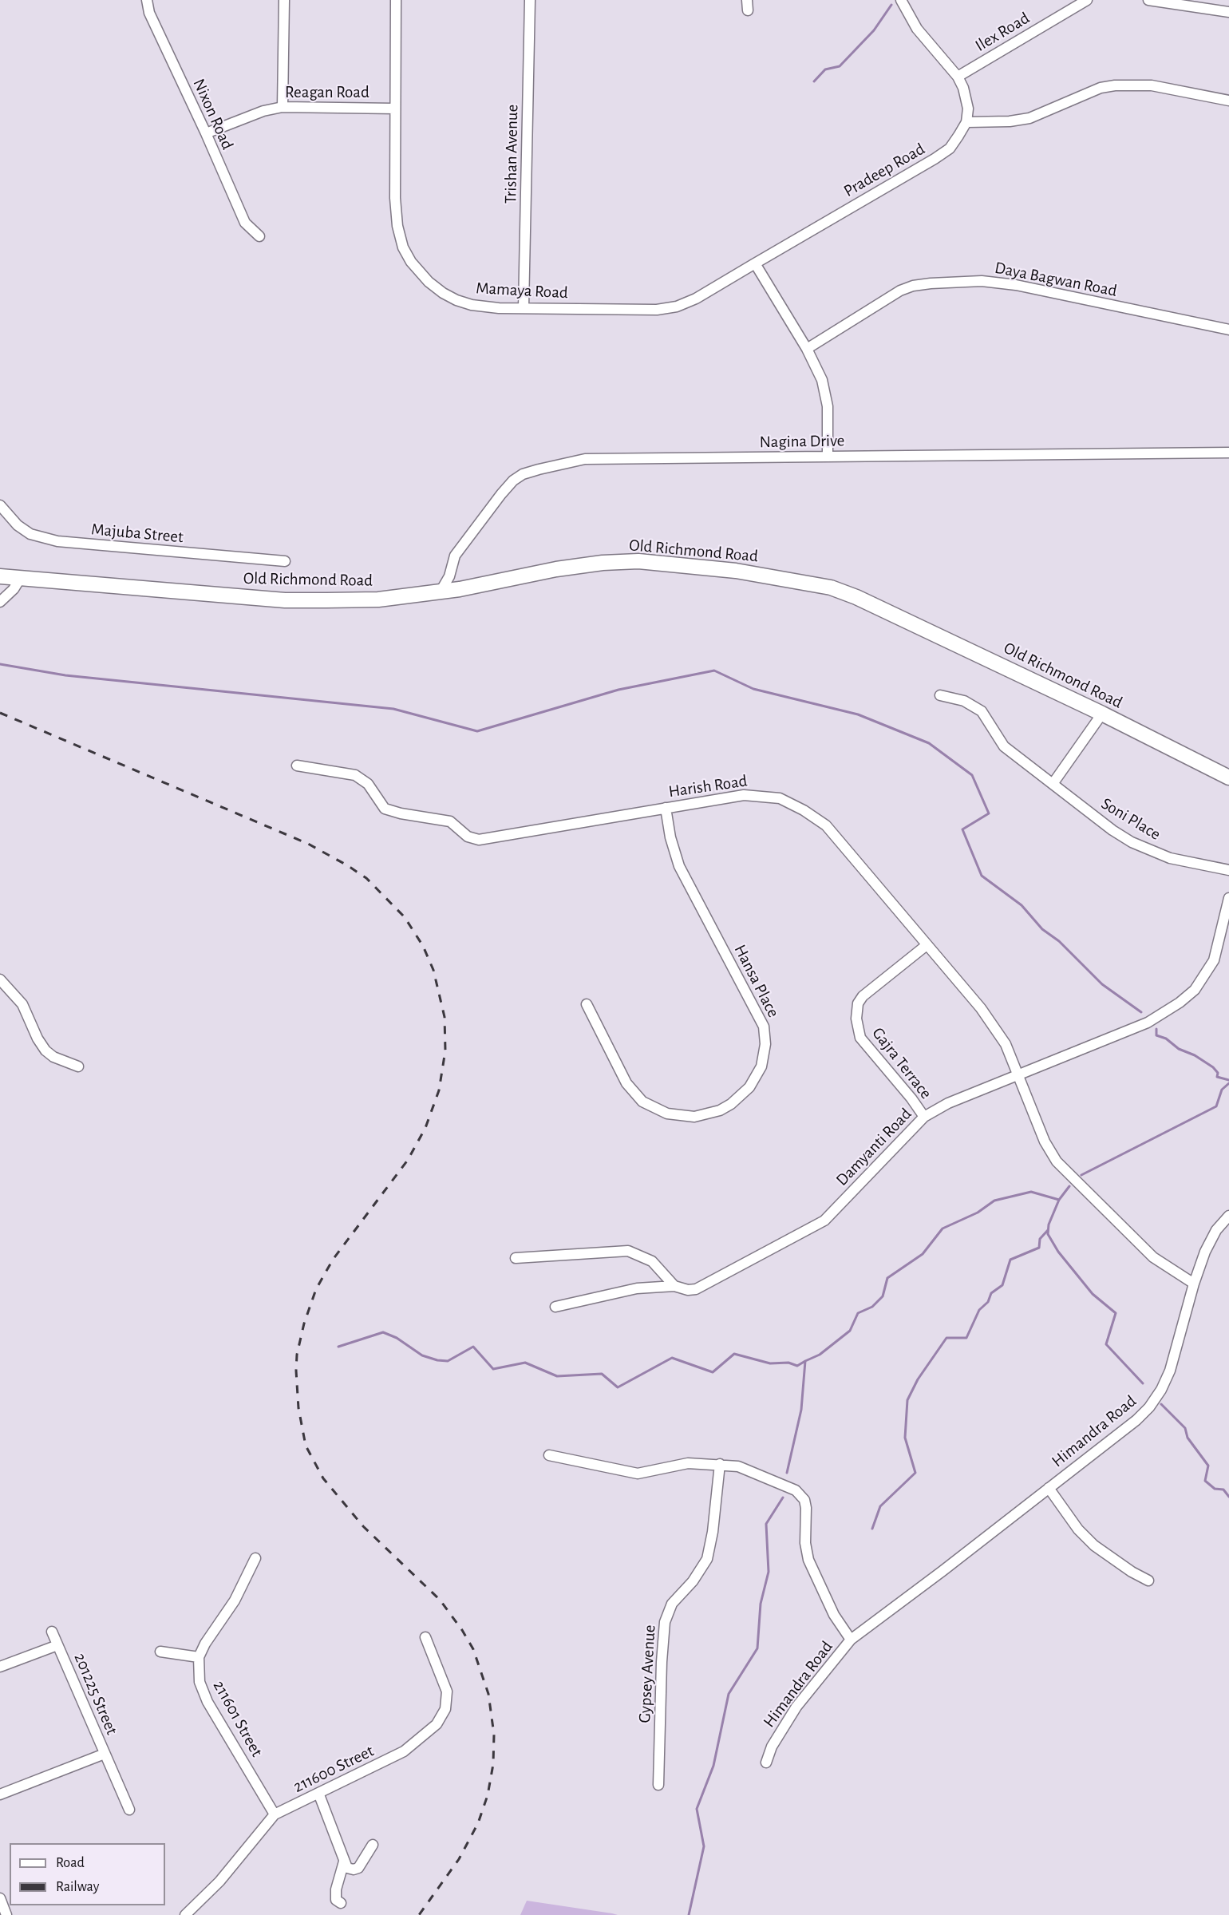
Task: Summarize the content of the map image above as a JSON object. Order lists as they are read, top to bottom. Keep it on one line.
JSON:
{"streets":{"street":["Ilex Road","Reagan Road","Nixon Road","Trishan Avenue","Pradeep Road","Daya Bagwan Road","Mamaya Road","Nagina Drive","Majuba Street","Old Richmond Road","Harish Road","Soni Place","Hansa Place","Gajra Terrace","Damyanti Road","Himandra Road","Gypsey Avenue","201225 Street","211601 Street","211600 Street"]},"crossings":[["Reagan Road","Nixon Road"],["Reagan Road","Mamaya Road"],["Trishan Avenue","Mamaya Road"],["Pradeep Road","Mamaya Road"],["Nagina Drive","Old Richmond Road"],["Harish Road","Hansa Place"],["Harish Road","Gajra Terrace"],["Harish Road","Damyanti Road"],["Gajra Terrace","Damyanti Road"],["211601 Street","211600 Street"]],"legend":["Road","Railway"]}
